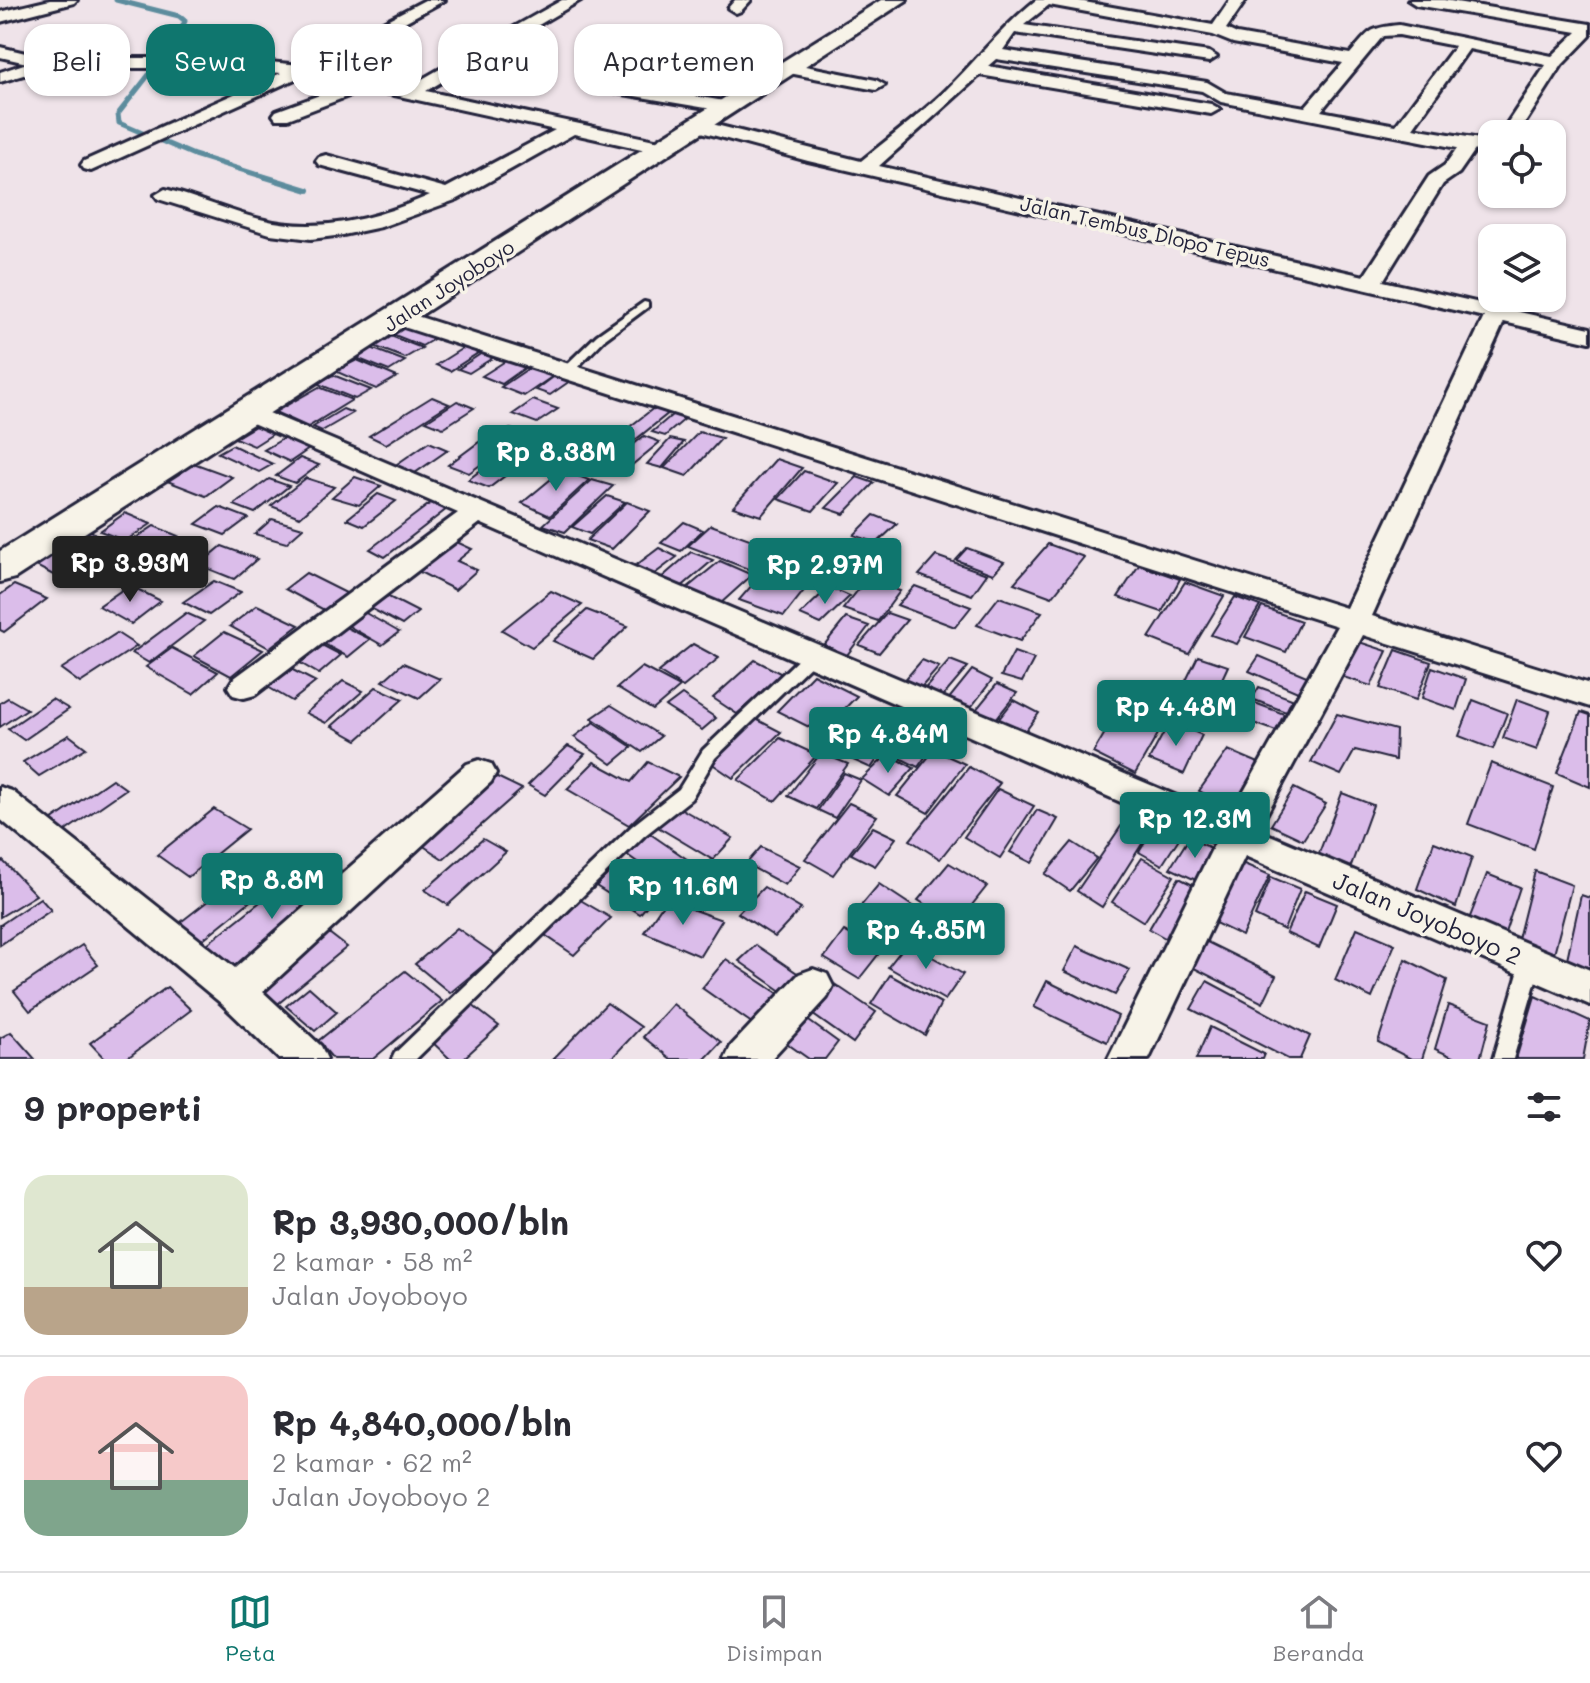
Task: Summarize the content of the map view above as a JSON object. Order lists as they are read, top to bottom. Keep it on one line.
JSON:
{"streets":{"main road":["Jalan Joyoboyo"],"street":["Jalan Tembus Dlopo Tepus","Jalan Joyoboyo 2"]},"crossings":[["Jalan Tembus Dlopo Tepus","Jalan Joyoboyo"],["Jalan Joyoboyo","Jalan Joyoboyo 2"]],"page":{"chip":["Beli","Sewa","Filter","Baru","Apartemen"],"price":["Rp 8.38M","Rp 3.93M","Rp 2.97M","Rp 4.48M","Rp 4.84M","Rp 12.3M","Rp 8.8M","Rp 11.6M","Rp 4.85M"],"heading":"9 properti","list":[{"name":"Rp 3,930,000/bln","note":"2 kamar · 58 m² · Jalan Joyoboyo"},{"name":"Rp 4,840,000/bln","note":"2 kamar · 62 m² · Jalan Joyoboyo 2"}],"tabs":["Peta","Disimpan","Beranda"]}}
